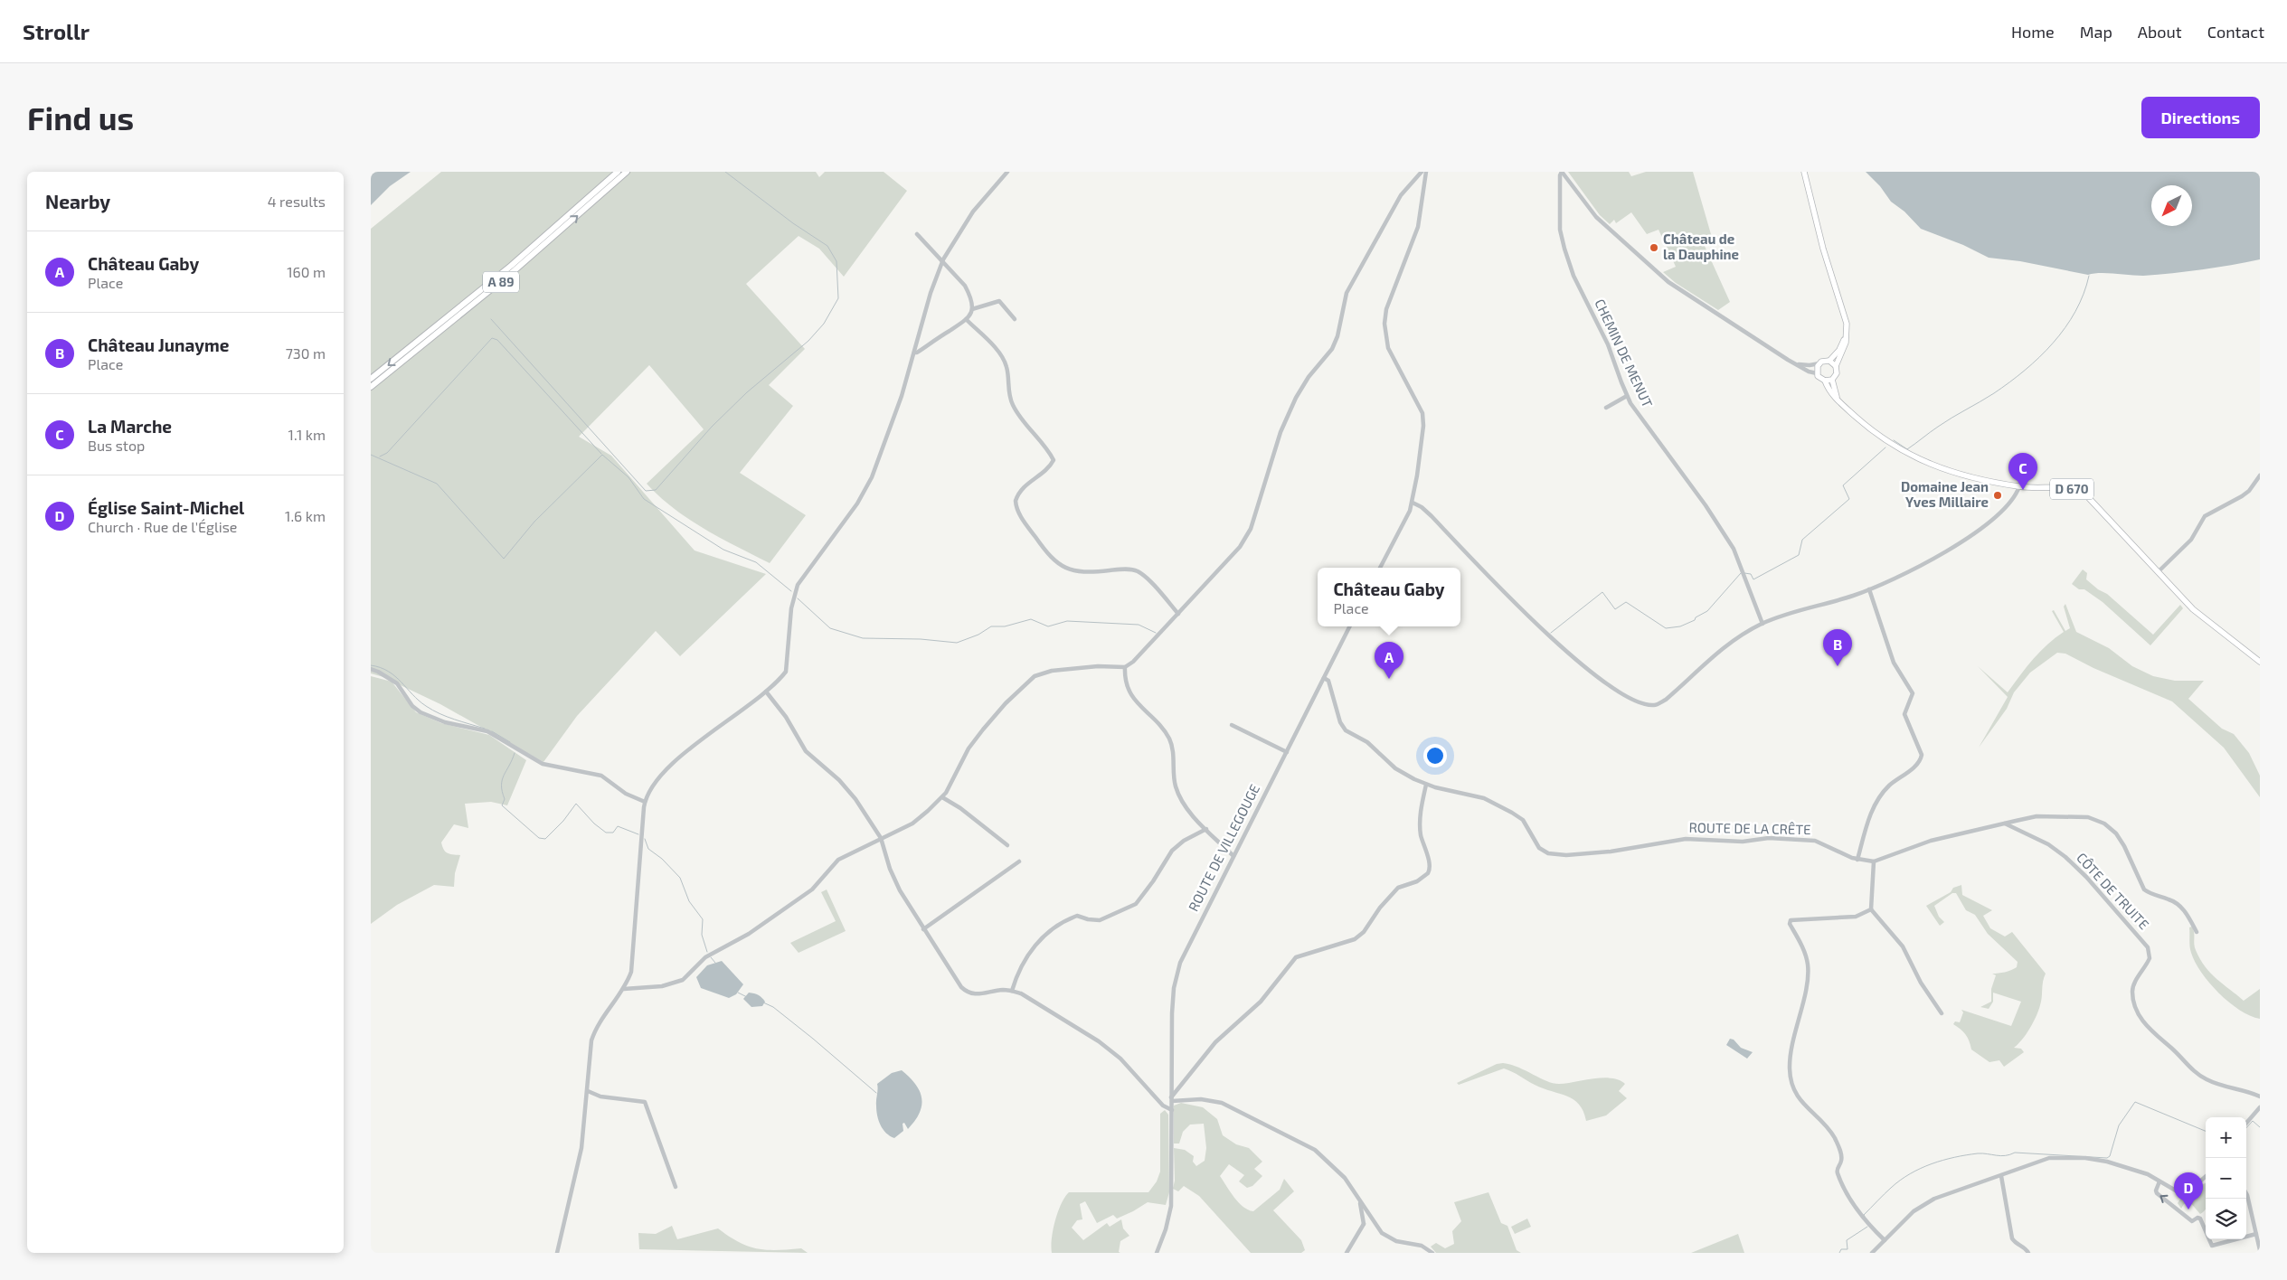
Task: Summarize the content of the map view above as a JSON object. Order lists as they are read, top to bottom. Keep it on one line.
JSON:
{"streets":{"highway":["A 89"],"main road":["D 670"],"street":["CHEMIN DE MENUT","ROUTE DE LA CRÊTE","ROUTE DE VILLEGOUGE","CÔTE DE TRUITE"]},"crossings":[["ROUTE DE LA CRÊTE","CÔTE DE TRUITE"]],"places":["Château de la Dauphine","Domaine Jean Yves Millaire"],"north":"bottom left","page":{"header":"Strollr","nav":["Home","Map","About","Contact"],"buttons":"Directions","title":"Find us","heading":["Nearby","4 results"],"list":[{"mark":"A","name":"Château Gaby","note":"Place","value":"160 m"},{"mark":"B","name":"Château Junayme","note":"Place","value":"730 m"},{"mark":"C","name":"La Marche","note":"Bus stop","value":"1.1 km"},{"mark":"D","name":"Église Saint-Michel","note":"Church · Rue de l'Église","value":"1.6 km"}],"pins":["C","B","A","D"],"popup":["Château Gaby","Place"],"map_buttons":["+","−"]}}
